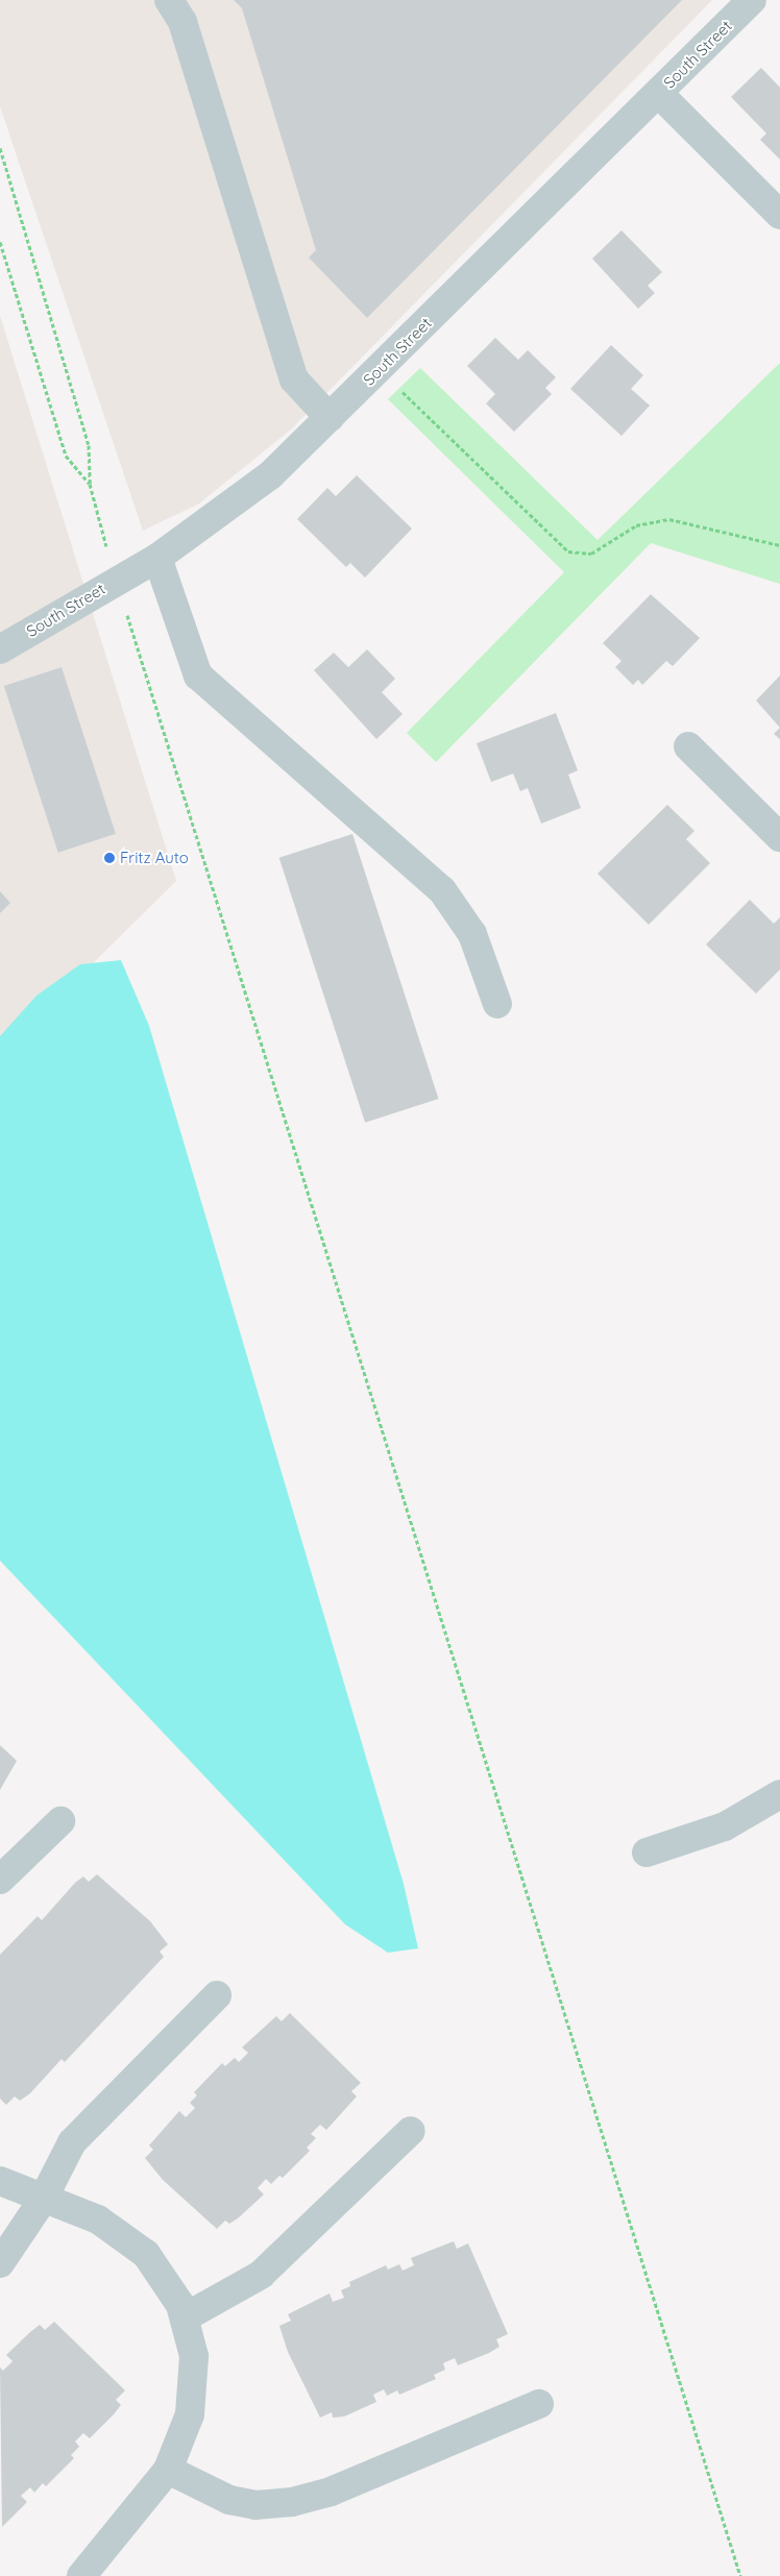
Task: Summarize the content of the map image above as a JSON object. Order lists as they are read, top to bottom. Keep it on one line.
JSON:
{"streets":{"street":["South Street"]},"places":["Fritz Auto"]}
